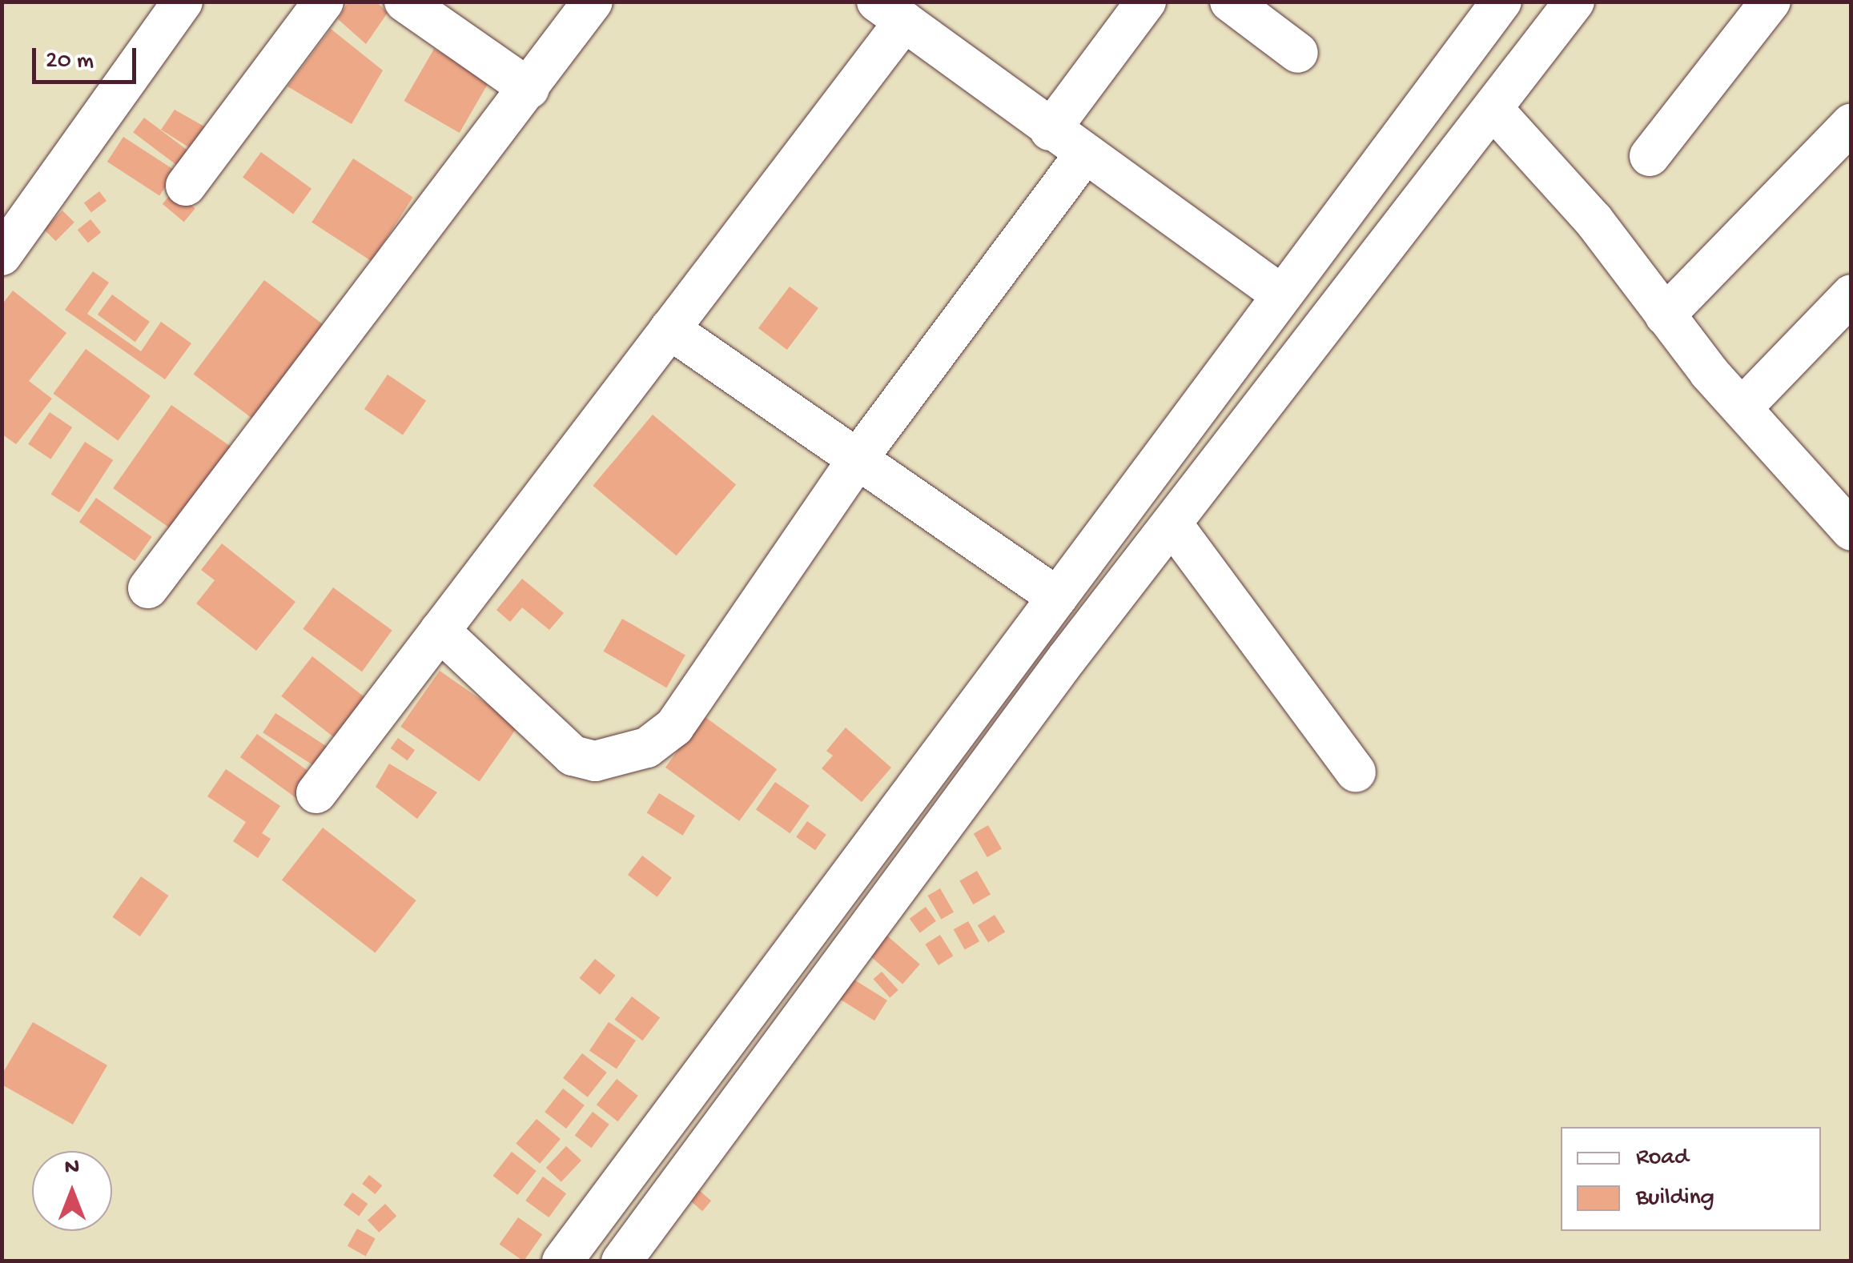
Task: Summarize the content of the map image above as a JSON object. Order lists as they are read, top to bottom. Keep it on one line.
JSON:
{"legend":["Road","Building"],"scale_bar":"20 m","north":"top"}
